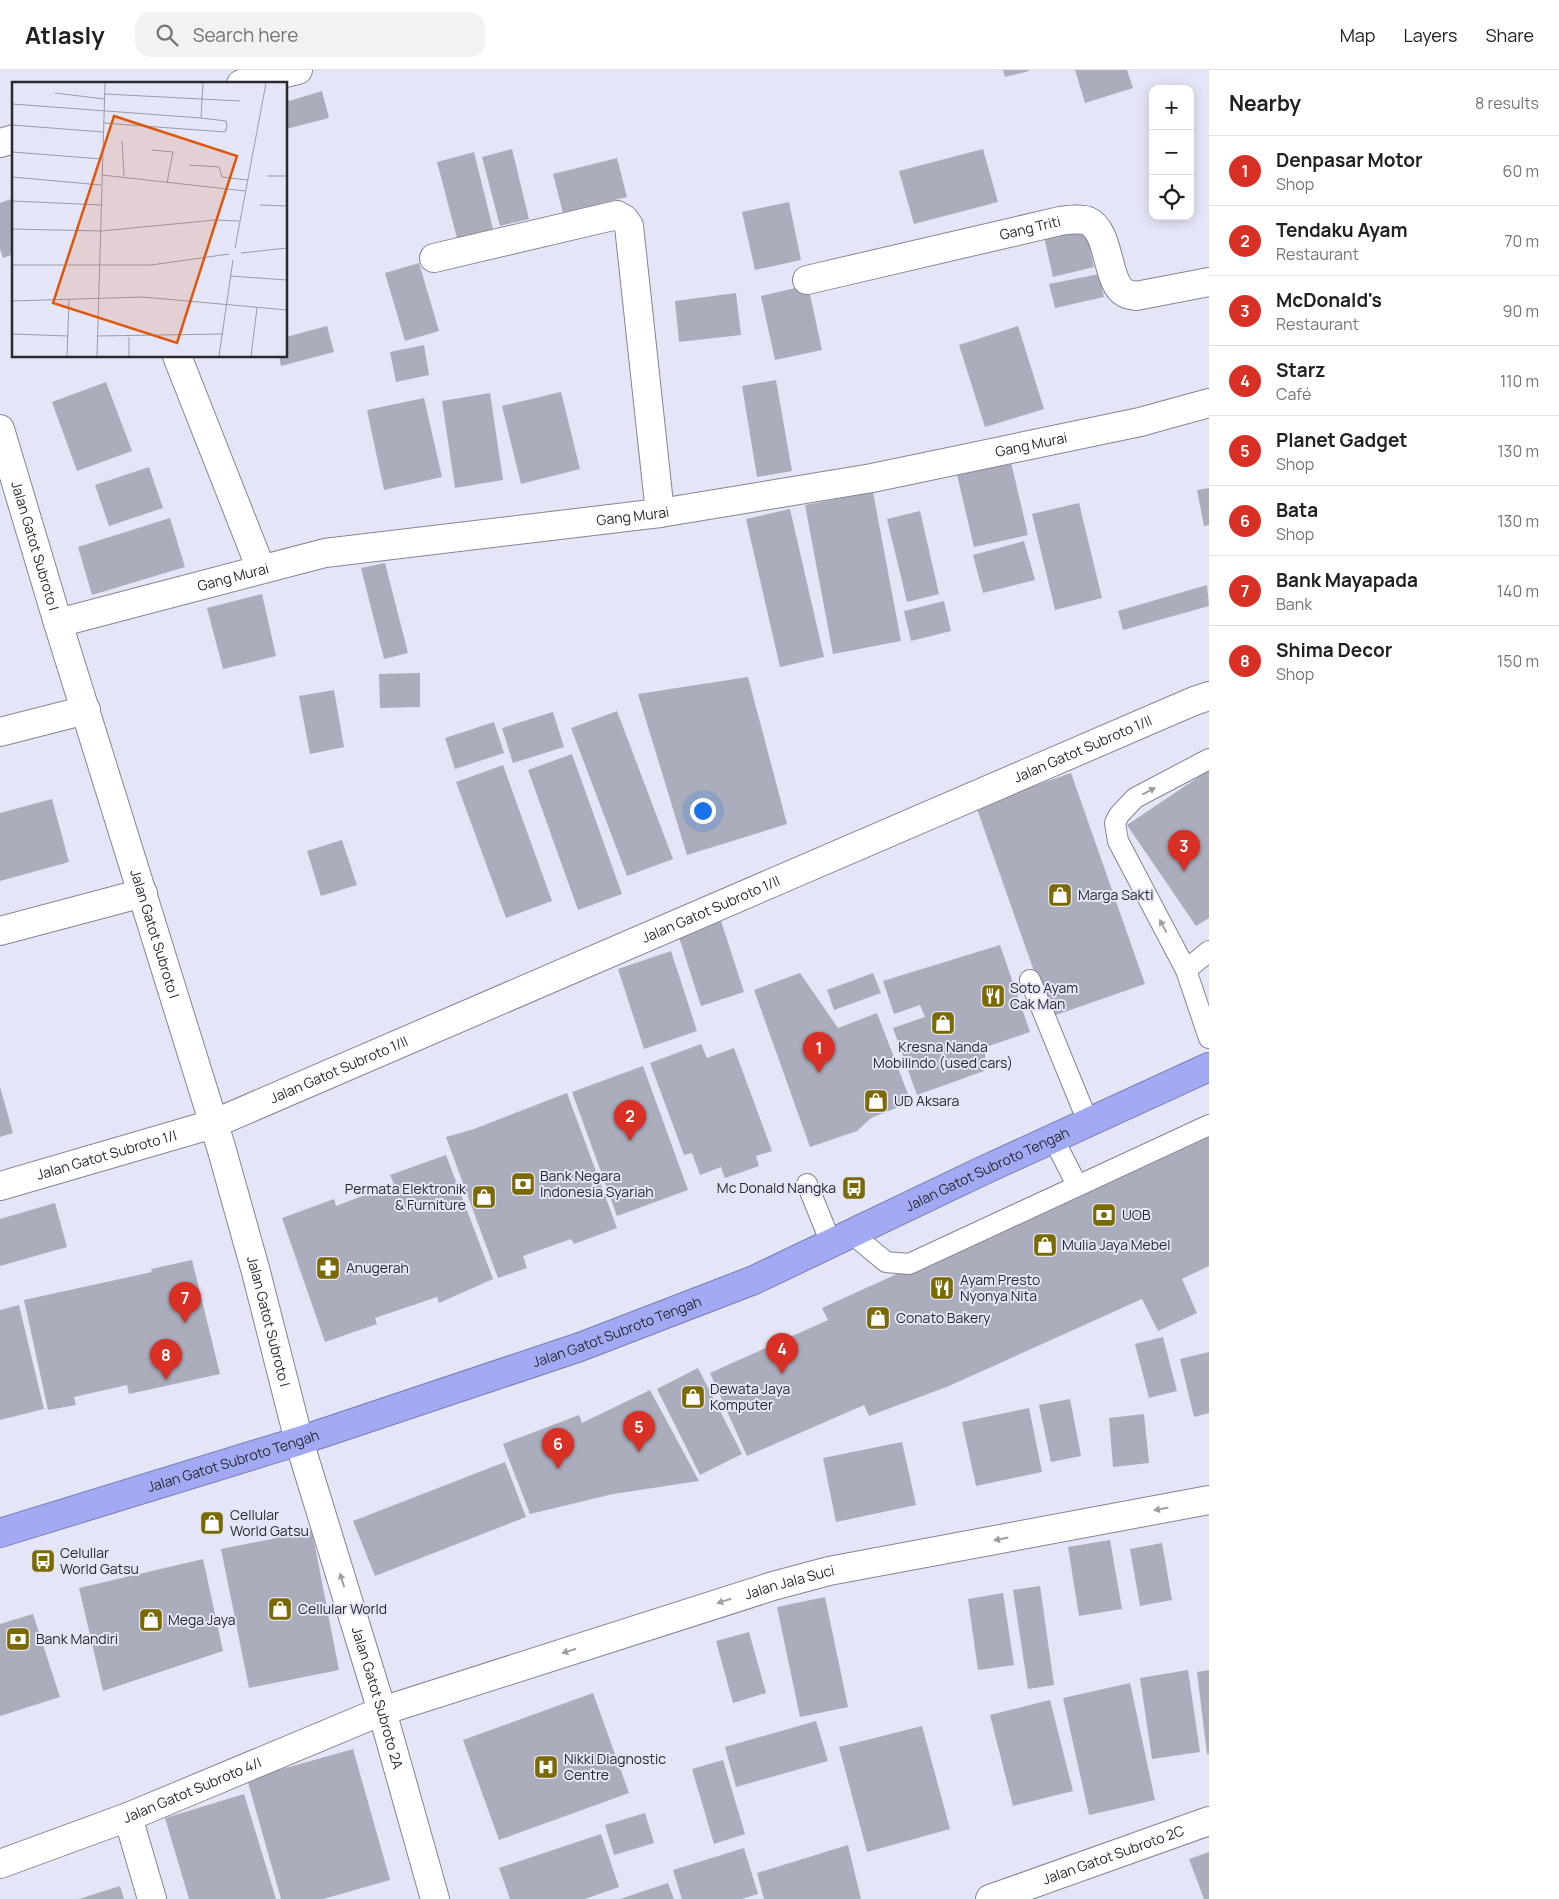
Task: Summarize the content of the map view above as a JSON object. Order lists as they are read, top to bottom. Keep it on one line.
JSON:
{"streets":{"highway":["Jalan Gatot Subroto Tengah"],"street":["Gang Triti","Gang Murai","Jalan Gatot Subroto I","Jalan Gatot Subroto 1/II","Jalan Gatot Subroto 1/I","Jalan Jala Suci","Jalan Gatot Subroto 2A","Jalan Gatot Subroto 4/I","Jalan Gatot Subroto 2C"]},"crossings":[["Gang Murai","Jalan Gatot Subroto I"],["Jalan Gatot Subroto I","Jalan Gatot Subroto 1/II"],["Jalan Gatot Subroto I","Jalan Gatot Subroto 1/I"],["Jalan Gatot Subroto I","Jalan Gatot Subroto Tengah"],["Jalan Gatot Subroto I","Jalan Gatot Subroto 2A"],["Jalan Gatot Subroto 1/II","Jalan Gatot Subroto 1/I"],["Jalan Gatot Subroto Tengah","Jalan Gatot Subroto 2A"],["Jalan Jala Suci","Jalan Gatot Subroto 2A"],["Jalan Jala Suci","Jalan Gatot Subroto 4/I"],["Jalan Gatot Subroto 2A","Jalan Gatot Subroto 4/I"]],"one_way":["Jalan Jala Suci","Jalan Gatot Subroto 2A"],"places":{"shop":["Marga Sakti","Kresna Nanda Mobilindo (used cars)","UD Aksara","Permata Elektronik & Furniture","Mulia Jaya Mebel","Conato Bakery","Dewata Jaya Komputer","Cellular World Gatsu","Cellular World","Mega Jaya"],"restaurant":["Soto Ayam Cak Man","Ayam Presto Nyonya Nita"],"bank":["Bank Negara Indonesia Syariah","UOB","Bank Mandiri"],"bus stop":["Mc Donald Nangka","Celullar World Gatsu"],"pharmacy":["Anugerah"],"hospital":["Nikki Diagnostic Centre"]},"page":{"header":"Atlasly","search":"Search here","nav":["Map","Layers","Share"],"heading":["Nearby","8 results"],"map_buttons":["+","−"],"list":[{"mark":"1","name":"Denpasar Motor","note":"Shop","value":"60 m"},{"mark":"2","name":"Tendaku Ayam","note":"Restaurant","value":"70 m"},{"mark":"3","name":"McDonald's","note":"Restaurant","value":"90 m"},{"mark":"4","name":"Starz","note":"Café","value":"110 m"},{"mark":"5","name":"Planet Gadget","note":"Shop","value":"130 m"},{"mark":"6","name":"Bata","note":"Shop","value":"130 m"},{"mark":"7","name":"Bank Mayapada","note":"Bank","value":"140 m"},{"mark":"8","name":"Shima Decor","note":"Shop","value":"150 m"}],"pins":["3","1","2","7","4","8","5","6"]}}
